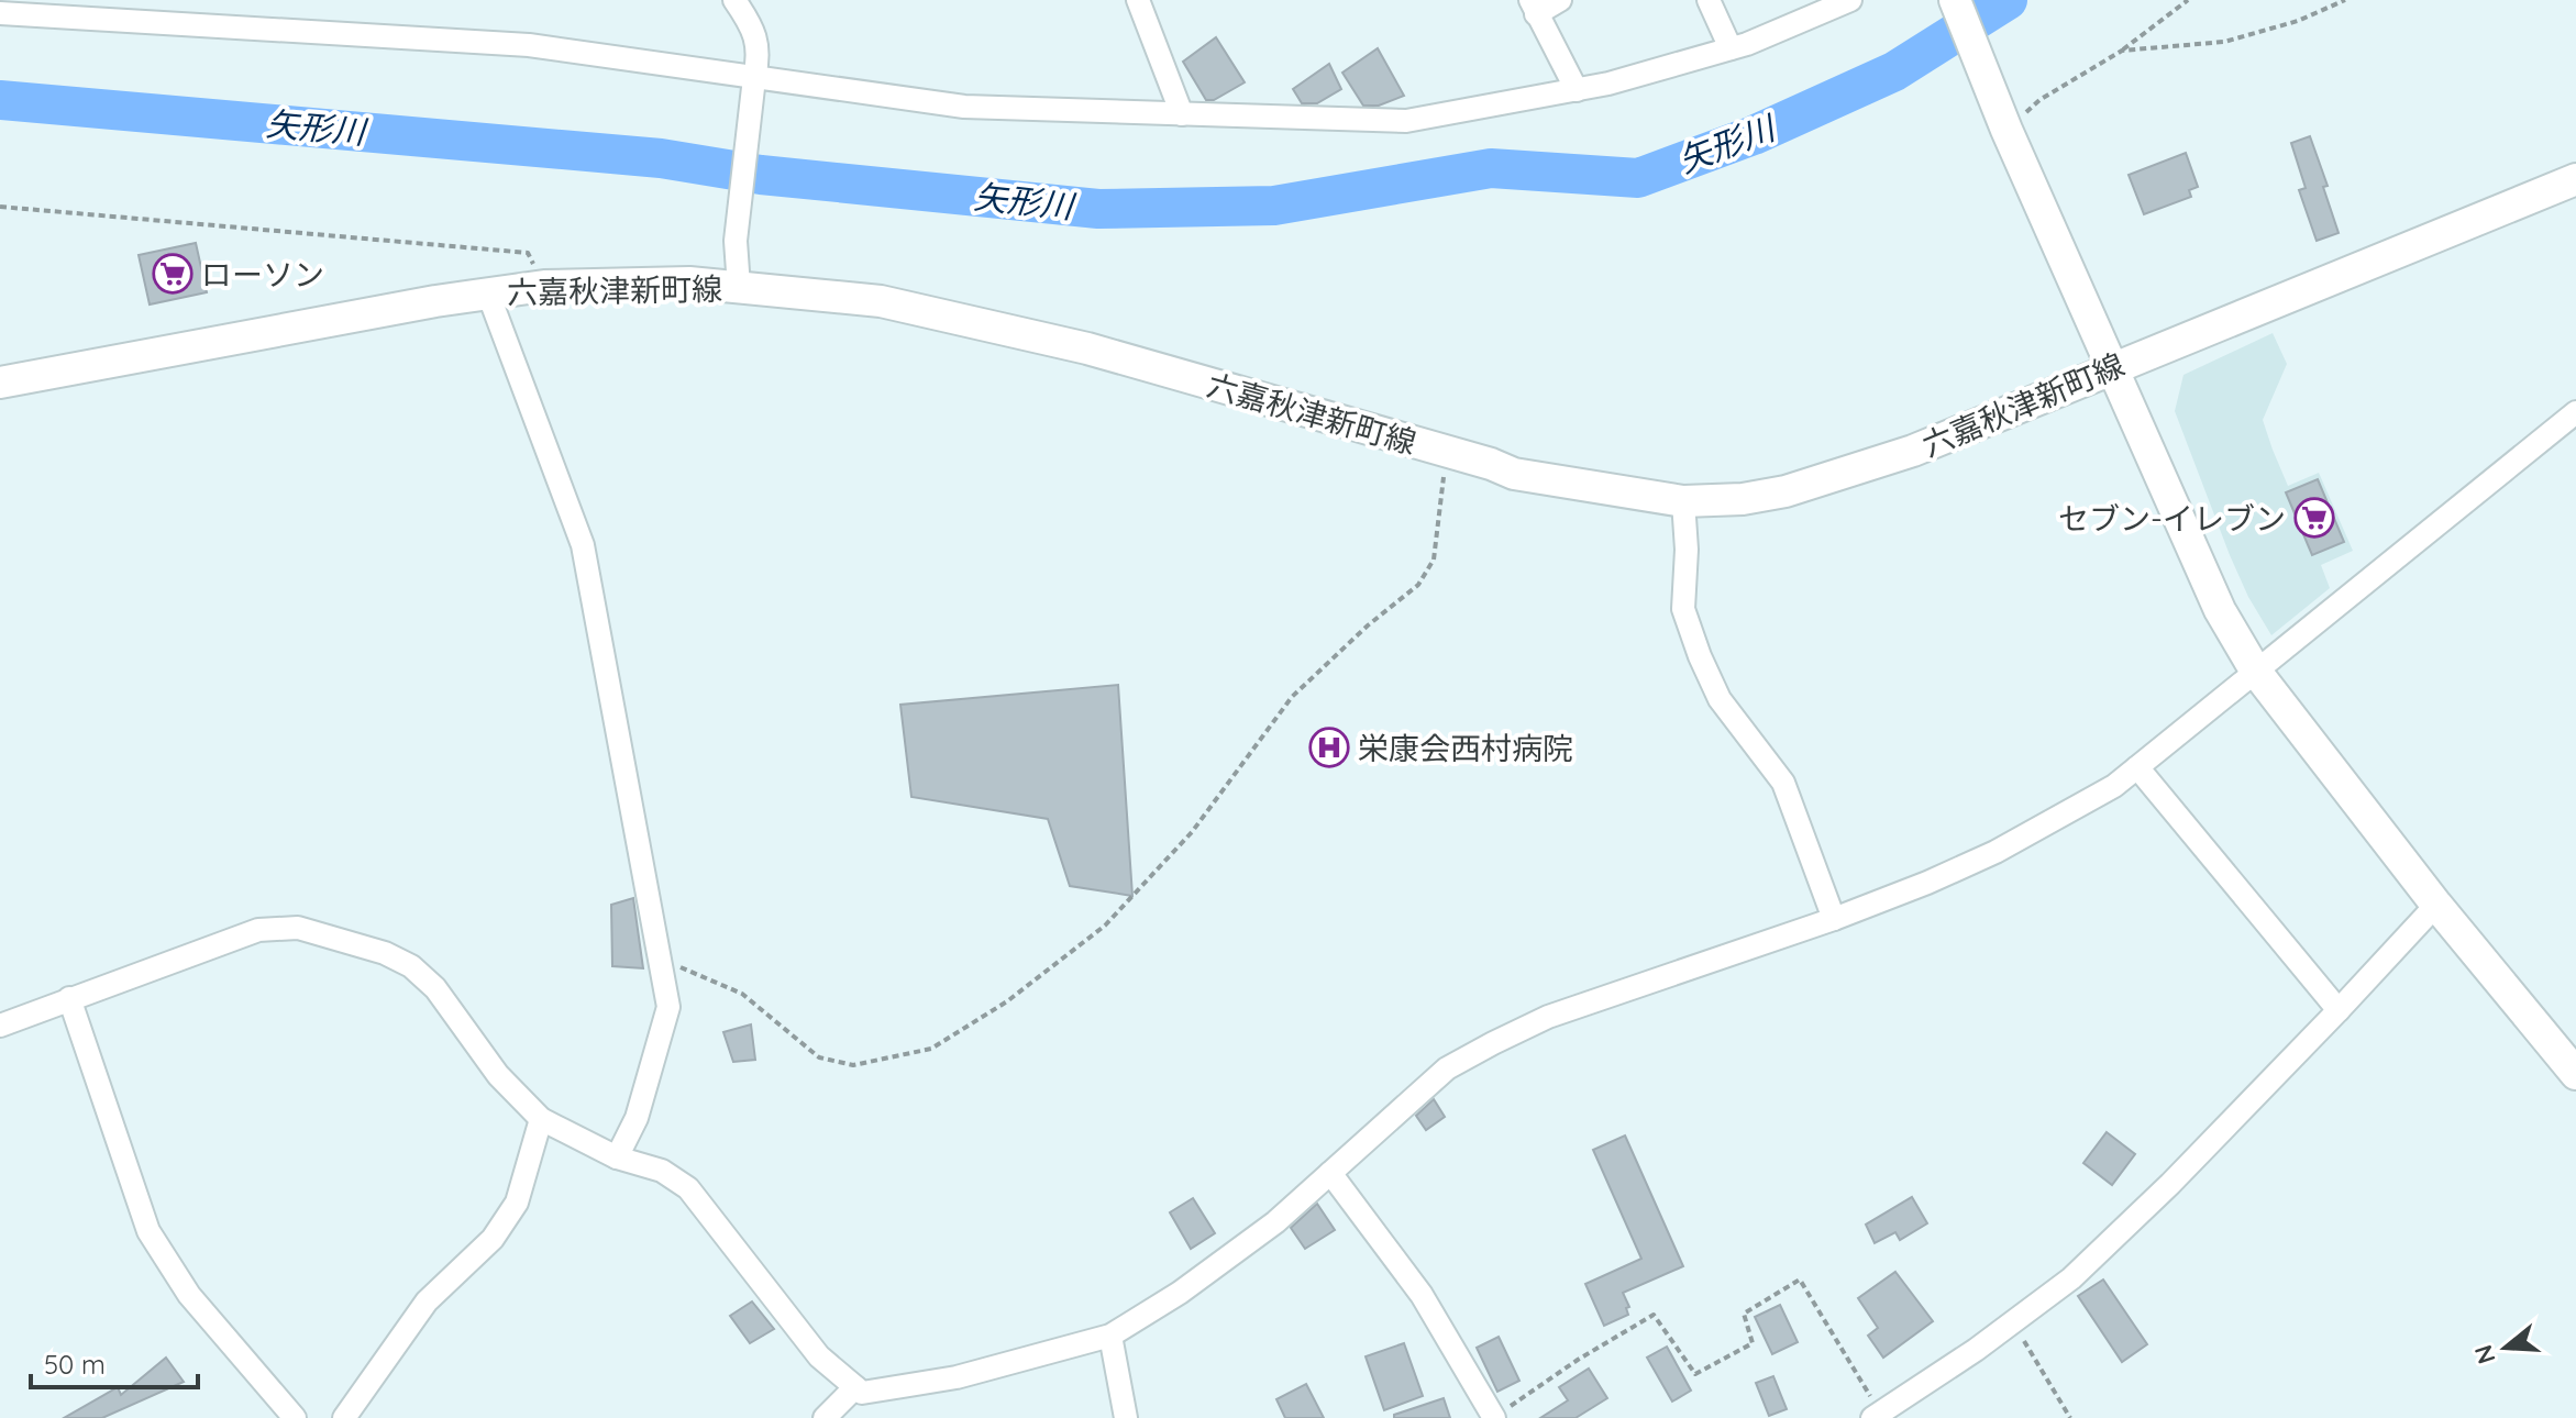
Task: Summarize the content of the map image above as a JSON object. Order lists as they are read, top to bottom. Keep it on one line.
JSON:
{"streets":{"main road":["六嘉秋津新町線"]},"water":["矢形川"],"places":{"supermarket":["ローソン","セブン-イレブン"],"hospital":["栄康会西村病院"]},"scale_bar":"50 m","north":"left"}
